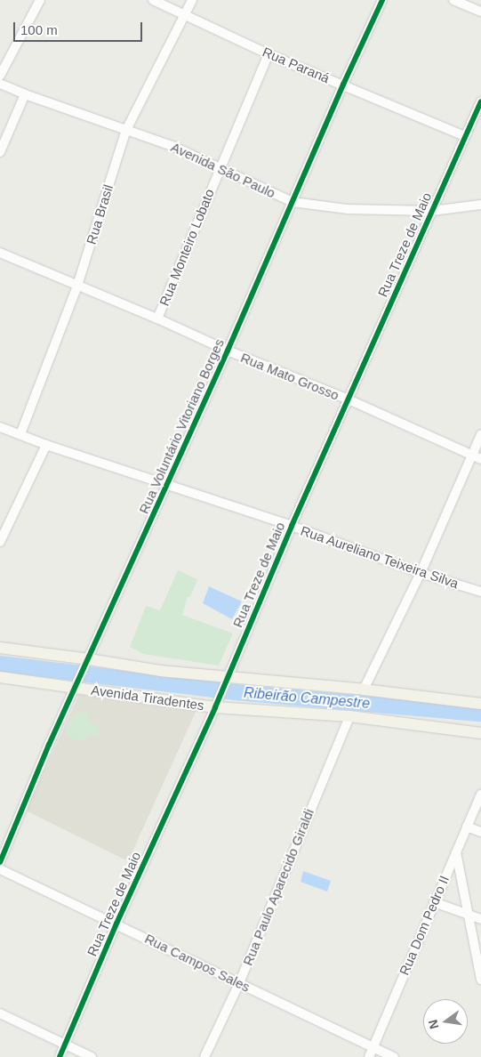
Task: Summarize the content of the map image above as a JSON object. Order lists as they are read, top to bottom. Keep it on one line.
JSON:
{"streets":{"main road":["Avenida Tiradentes"],"street":["Rua Paraná","Avenida São Paulo","Rua Brasil","Rua Treze de Maio","Rua Monteiro Lobato","Rua Mato Grosso","Rua Voluntário Vitoriano Borges","Rua Aureliano Teixeira Silva","Rua Paulo Aparecido Giraldi","Rua Dom Pedro II","Rua Campos Sales"]},"crossings":[["Rua Paraná","Rua Brasil"],["Rua Paraná","Rua Treze de Maio"],["Rua Paraná","Rua Monteiro Lobato"],["Rua Paraná","Rua Voluntário Vitoriano Borges"],["Avenida São Paulo","Rua Brasil"],["Avenida São Paulo","Rua Treze de Maio"],["Avenida São Paulo","Rua Monteiro Lobato"],["Avenida São Paulo","Rua Voluntário Vitoriano Borges"],["Rua Brasil","Rua Mato Grosso"],["Rua Brasil","Rua Aureliano Teixeira Silva"],["Rua Treze de Maio","Rua Mato Grosso"],["Rua Treze de Maio","Rua Aureliano Teixeira Silva"],["Rua Treze de Maio","Avenida Tiradentes"],["Rua Treze de Maio","Rua Campos Sales"],["Rua Monteiro Lobato","Rua Mato Grosso"],["Rua Mato Grosso","Rua Voluntário Vitoriano Borges"],["Rua Voluntário Vitoriano Borges","Rua Aureliano Teixeira Silva"],["Rua Voluntário Vitoriano Borges","Avenida Tiradentes"],["Avenida Tiradentes","Rua Paulo Aparecido Giraldi"],["Rua Paulo Aparecido Giraldi","Rua Campos Sales"],["Rua Dom Pedro II","Rua Campos Sales"]],"water":["Ribeirão Campestre"],"scale_bar":"100 m","north":"left"}
